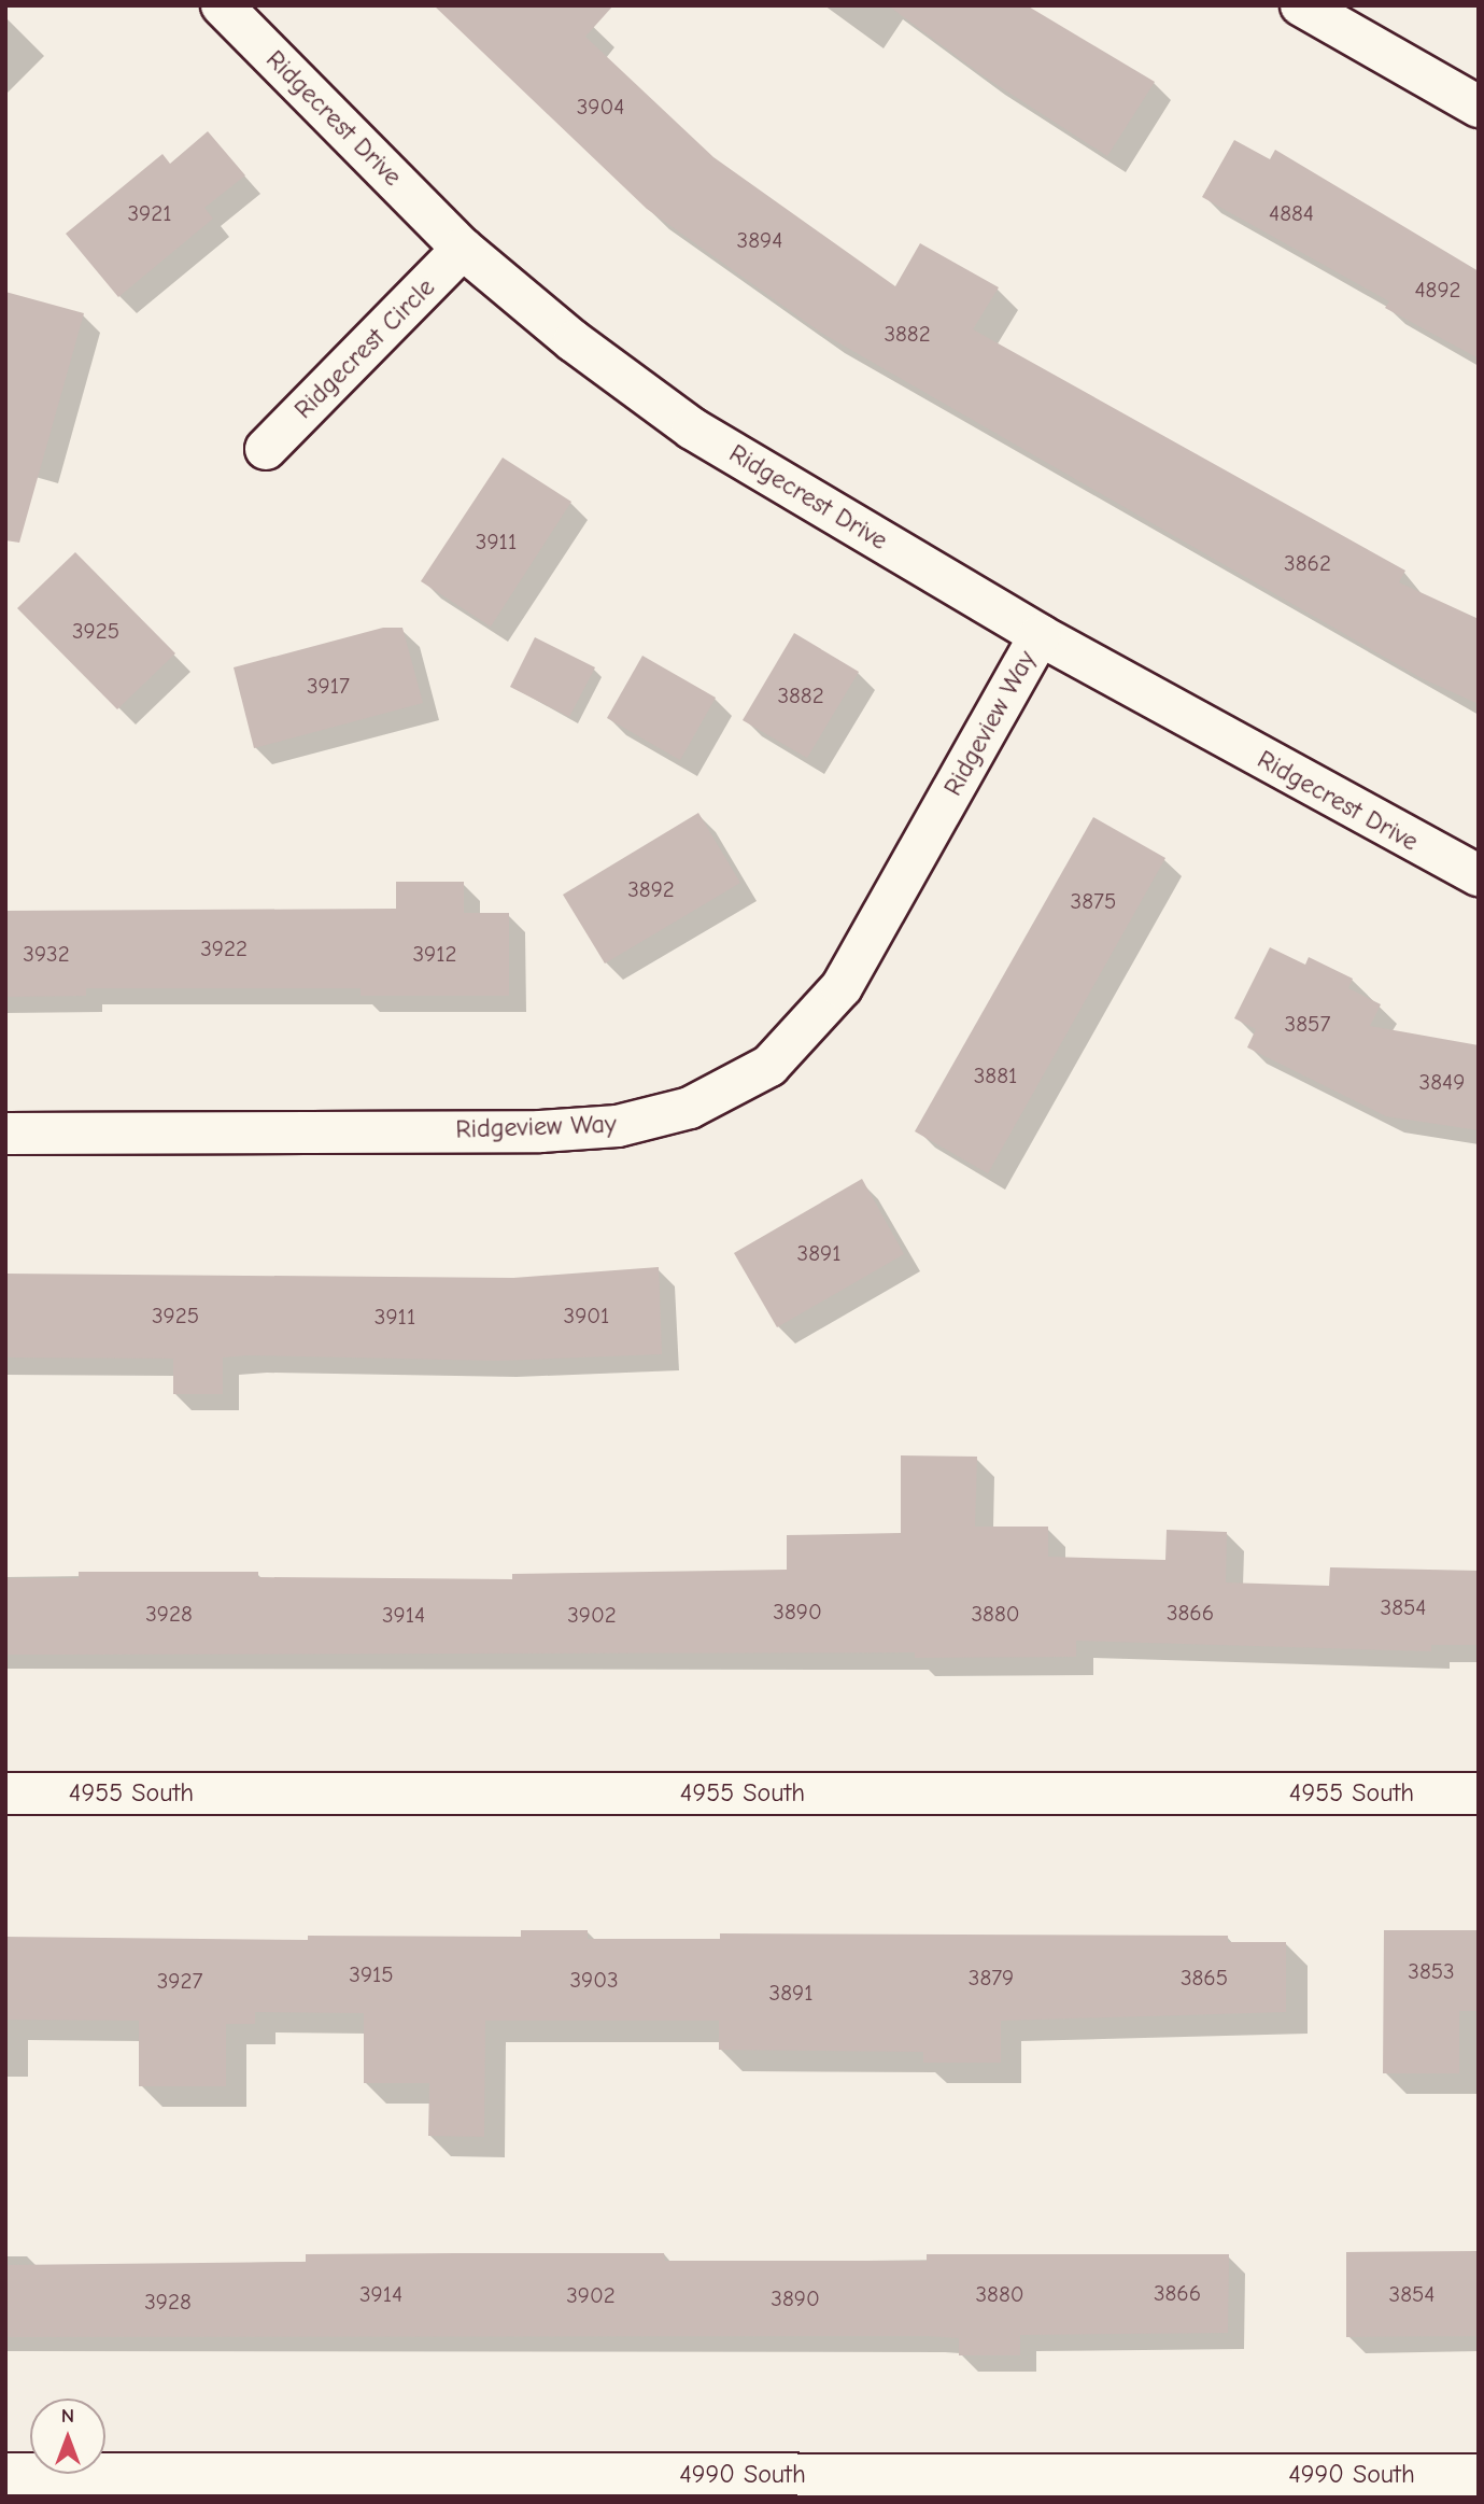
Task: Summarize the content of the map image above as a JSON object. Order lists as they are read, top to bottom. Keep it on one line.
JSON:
{"streets":{"street":["Ridgecrest Drive","Ridgecrest Circle","Ridgeview Way","4955 South","4990 South"]},"crossings":[["Ridgecrest Drive","Ridgecrest Circle"],["Ridgecrest Drive","Ridgeview Way"]],"house_numbers":["3904","3921","4884","3894","4892","3882","3911","3862","3925","3917","3882","3892","3875","3922","3932","3912","3857","3881","3849","3891","3925","3901","3911","3854","3890","3866","3928","3880","3914","3902","3853","3915","3879","3865","3903","3927","3891","3866","3914","3880","3854","3902","3890","3928"],"north":"top"}
